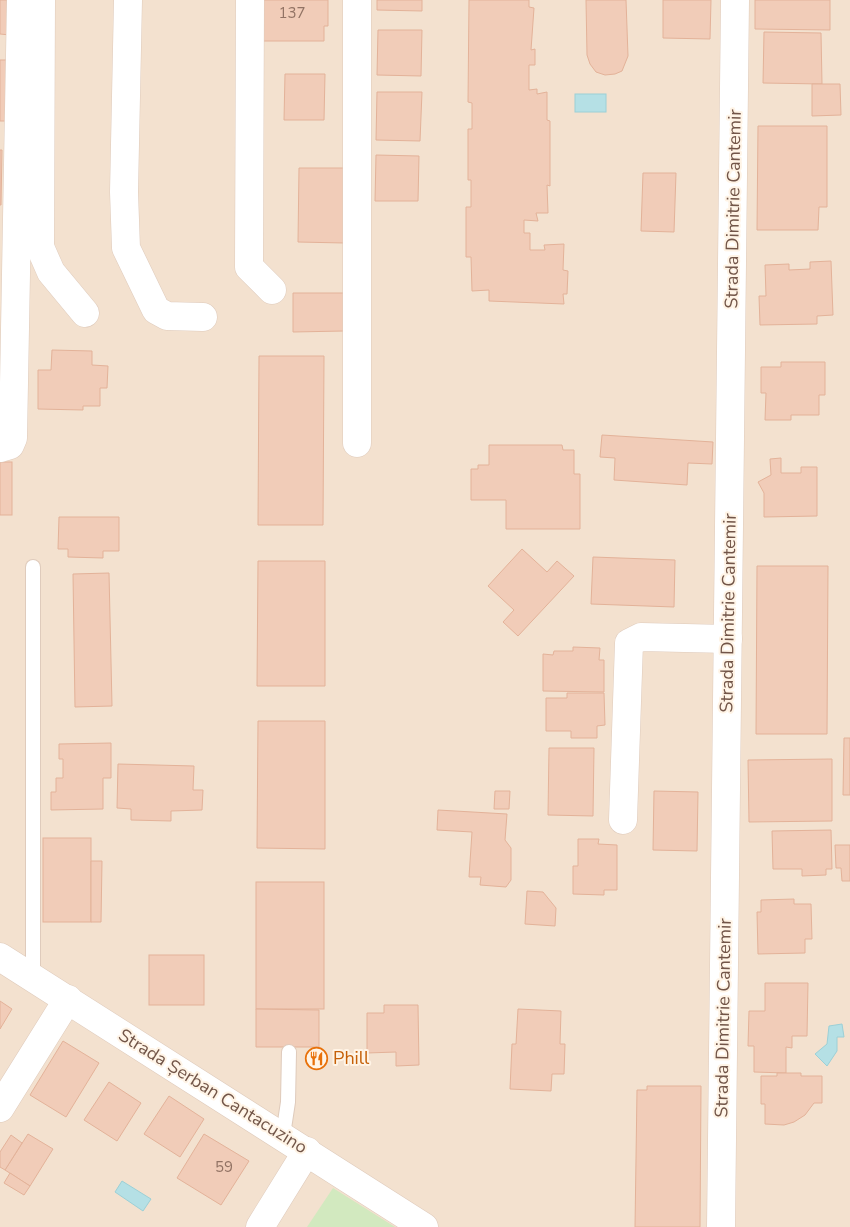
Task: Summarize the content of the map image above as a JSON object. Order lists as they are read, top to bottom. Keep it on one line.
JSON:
{"streets":{"street":["Strada Dimitrie Cantemir","Strada Șerban Cantacuzino"]},"places":{"restaurant":["Phill"]},"house_numbers":["137","59"]}
